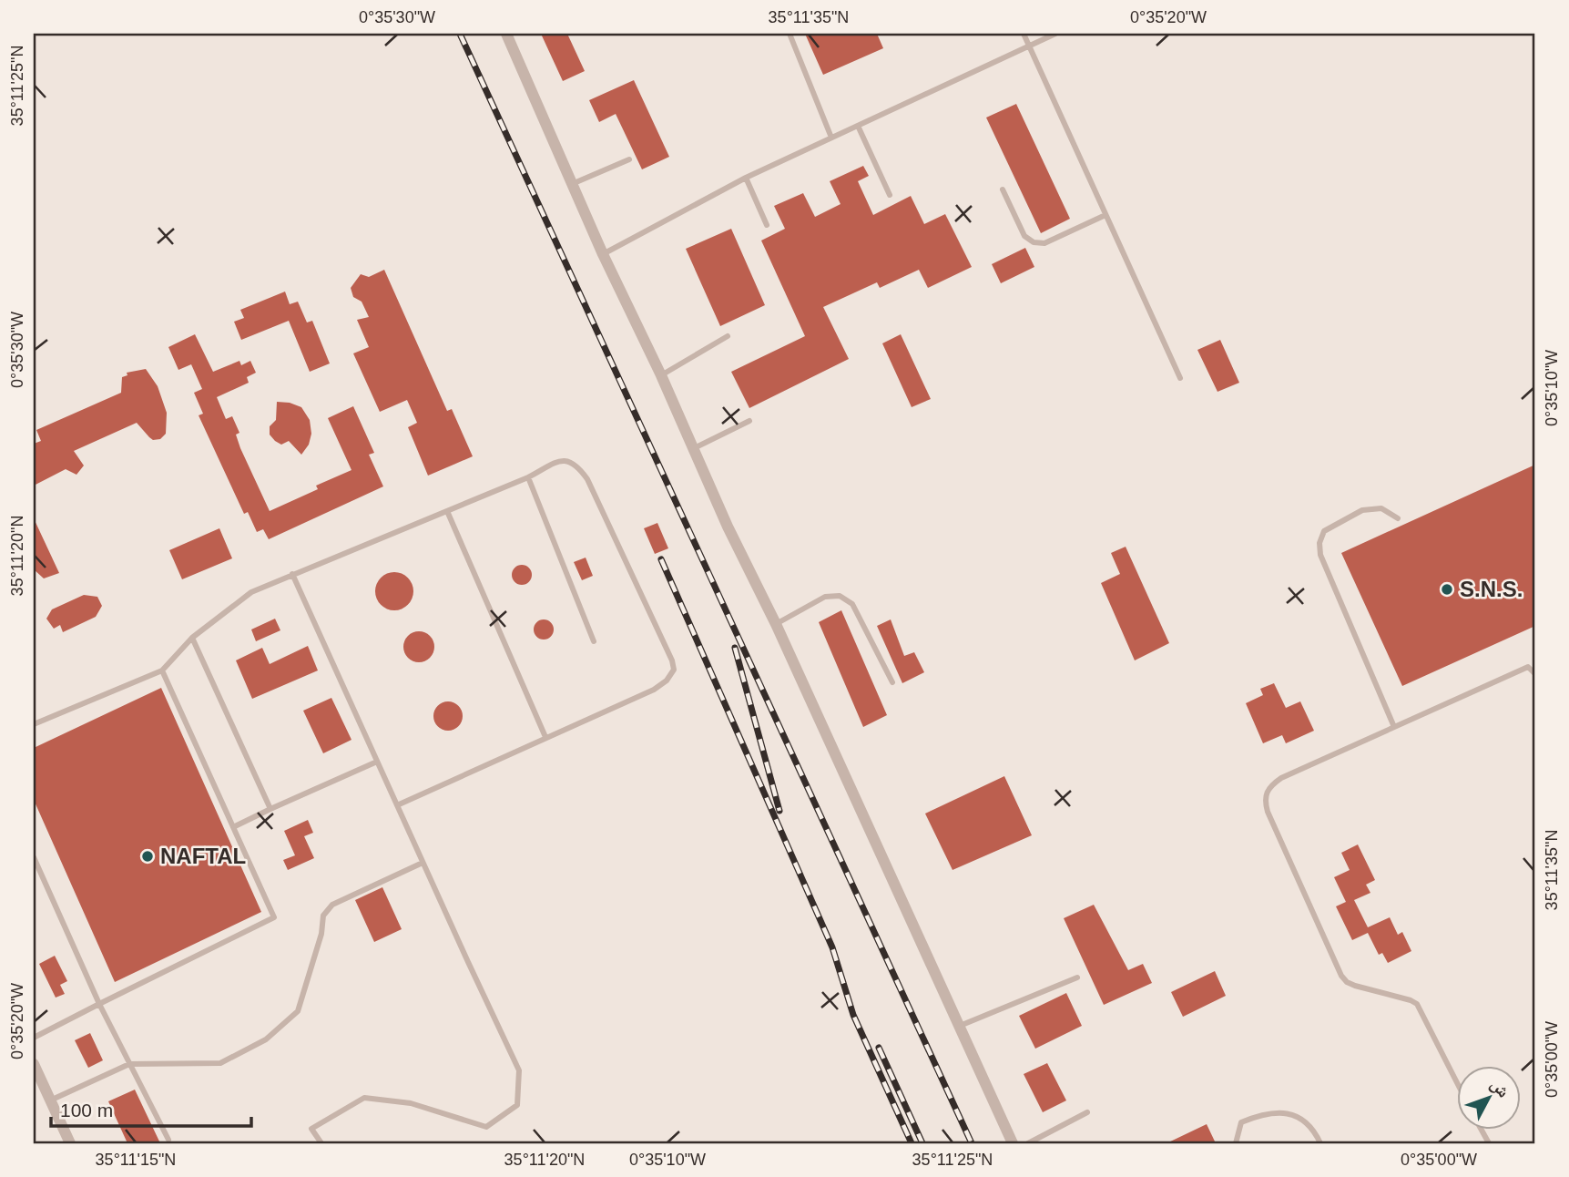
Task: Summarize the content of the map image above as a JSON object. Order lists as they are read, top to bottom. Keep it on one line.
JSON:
{"places":["S.N.S.","NAFTAL"],"scale_bar":"100 m","north":"top right","coordinates":["0°35'30\"W","35°11'35\"N","0°35'20\"W","35°11'25\"N","0°35'10\"W","35°11'20\"N","0°35'00\"W","35°11'15\"N"]}
